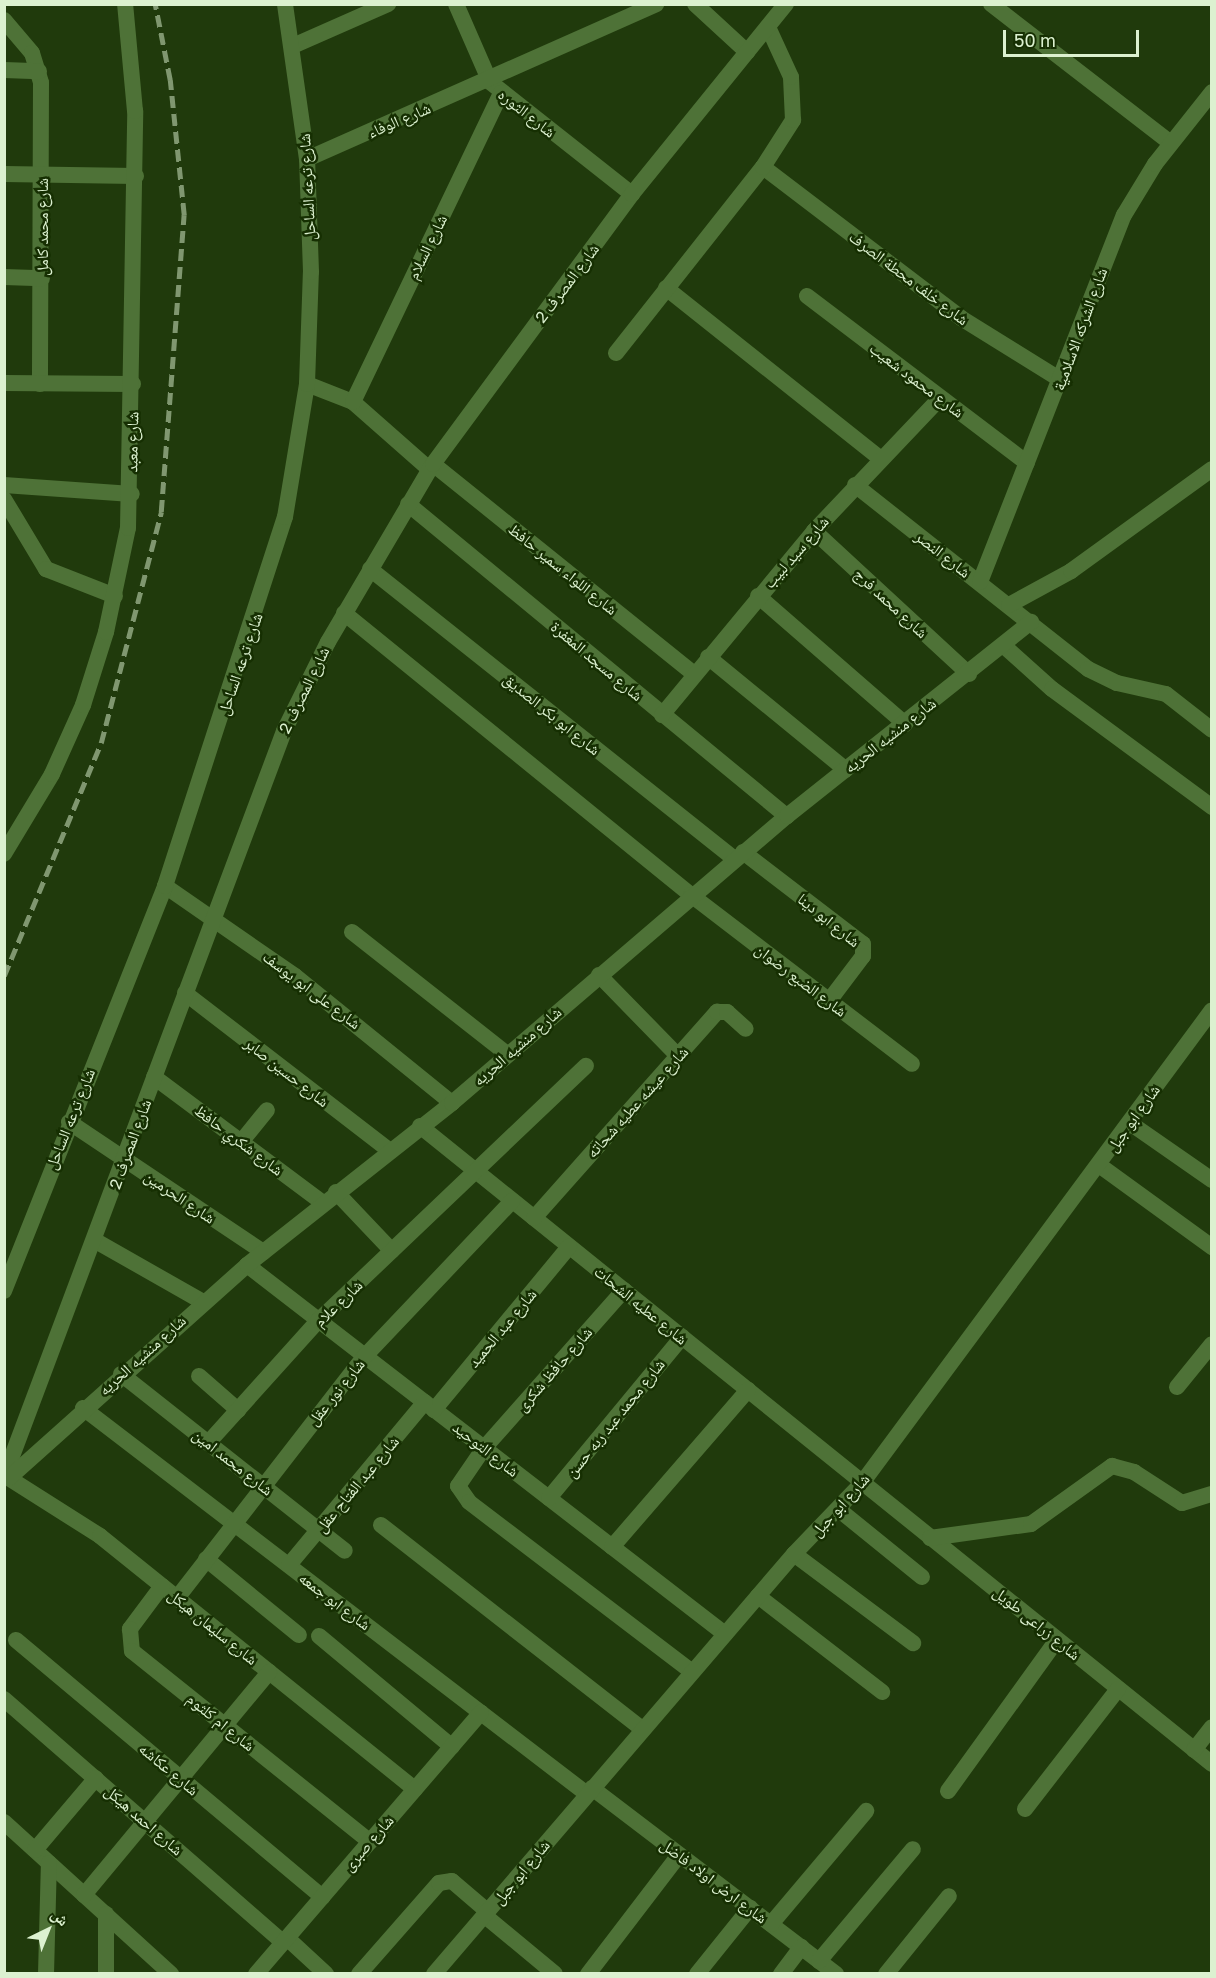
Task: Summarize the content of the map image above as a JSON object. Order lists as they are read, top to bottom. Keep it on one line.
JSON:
{"streets":{"street":["شارع الثوره","شارع الوفاء","شارع ترعه الساحل","شارع محمد كامل","شارع السلام","شارع خلف محطة الصرف","شارع المصرف 2","شارع الشركه الاسلامية","شارع محمود شعيب","شارع معبد","شارع سيد لبيب","شارع النصر","شارع اللواء سمير حافظ","شارع محمد فرج","شارع مسجد المغفرة","شارع ابو بكر الصديق","شارع منشيه الحريه","شارع ابو دينا","شارع الضبع رضوان","شارع على ابو يوسف","شارع حسين صابر","شارع عيشه عطيه شحاته","شارع ابو جبل","شارع شكري حافظ","شارع الحرمين","شارع علام","شارع عطيه الشحات","شارع عبد الحميد","شارع حافظ شكرى","شارع نور عقل","شارع محمد عبد ربه حسن","شارع التوحيد","شارع محمد امين","شارع عبد الفتاح عقل","شارع ابو جمعه","شارع زراعى طويل","شارع سليمان هيكل","شارع ام كلثوم","شارع عكاشه","شارع احمد هيكل","شارع صبرى","شارع ارض اولاد فاضل"]},"crossings":[["شارع الثوره","شارع الوفاء"],["شارع الثوره","شارع السلام"],["شارع الثوره","شارع المصرف 2"],["شارع الوفاء","شارع ترعه الساحل"],["شارع الوفاء","شارع السلام"],["شارع ترعه الساحل","شارع على ابو يوسف"],["شارع ترعه الساحل","شارع الحرمين"],["شارع السلام","شارع اللواء سمير حافظ"],["شارع خلف محطة الصرف","شارع الشركه الاسلامية"],["شارع المصرف 2","شارع اللواء سمير حافظ"],["شارع المصرف 2","شارع مسجد المغفرة"],["شارع المصرف 2","شارع ابو بكر الصديق"],["شارع المصرف 2","شارع منشيه الحريه"],["شارع المصرف 2","شارع الضبع رضوان"],["شارع المصرف 2","شارع على ابو يوسف"],["شارع المصرف 2","شارع حسين صابر"],["شارع المصرف 2","شارع شكري حافظ"],["شارع المصرف 2","شارع الحرمين"],["شارع المصرف 2","شارع سليمان هيكل"],["شارع الشركه الاسلامية","شارع محمود شعيب"],["شارع الشركه الاسلامية","شارع النصر"],["شارع محمود شعيب","شارع سيد لبيب"],["شارع سيد لبيب","شارع النصر"],["شارع سيد لبيب","شارع اللواء سمير حافظ"],["شارع سيد لبيب","شارع محمد فرج"],["شارع سيد لبيب","شارع مسجد المغفرة"],["شارع النصر","شارع منشيه الحريه"],["شارع محمد فرج","شارع منشيه الحريه"],["شارع مسجد المغفرة","شارع منشيه الحريه"],["شارع ابو بكر الصديق","شارع منشيه الحريه"],["شارع ابو بكر الصديق","شارع ابو دينا"],["شارع منشيه الحريه","شارع ابو دينا"],["شارع منشيه الحريه","شارع الضبع رضوان"],["شارع منشيه الحريه","شارع على ابو يوسف"],["شارع منشيه الحريه","شارع حسين صابر"],["شارع منشيه الحريه","شارع شكري حافظ"],["شارع منشيه الحريه","شارع الحرمين"],["شارع منشيه الحريه","شارع عطيه الشحات"],["شارع منشيه الحريه","شارع التوحيد"],["شارع منشيه الحريه","شارع محمد امين"],["شارع منشيه الحريه","شارع ابو جمعه"],["شارع منشيه الحريه","شارع سليمان هيكل"],["شارع ابو دينا","شارع الضبع رضوان"],["شارع عيشه عطيه شحاته","شارع عطيه الشحات"],["شارع ابو جبل","شارع عطيه الشحات"],["شارع ابو جبل","شارع حافظ شكرى"],["شارع ابو جبل","شارع التوحيد"],["شارع ابو جبل","شارع ابو جمعه"],["شارع ابو جبل","شارع زراعى طويل"],["شارع ابو جبل","شارع ارض اولاد فاضل"],["شارع شكري حافظ","شارع علام"],["شارع علام","شارع عطيه الشحات"],["شارع علام","شارع التوحيد"],["شارع علام","شارع محمد امين"],["شارع عطيه الشحات","شارع عبد الحميد"],["شارع عطيه الشحات","شارع حافظ شكرى"],["شارع عطيه الشحات","شارع نور عقل"],["شارع عطيه الشحات","شارع محمد عبد ربه حسن"],["شارع عطيه الشحات","شارع زراعى طويل"],["شارع عبد الحميد","شارع التوحيد"],["شارع عبد الحميد","شارع عبد الفتاح عقل"],["شارع حافظ شكرى","شارع التوحيد"],["شارع نور عقل","شارع التوحيد"],["شارع نور عقل","شارع محمد امين"],["شارع نور عقل","شارع ابو جمعه"],["شارع نور عقل","شارع سليمان هيكل"],["شارع محمد عبد ربه حسن","شارع التوحيد"],["شارع التوحيد","شارع عبد الفتاح عقل"],["شارع محمد امين","شارع عبد الفتاح عقل"],["شارع عبد الفتاح عقل","شارع ابو جمعه"],["شارع ابو جمعه","شارع صبرى"],["شارع ابو جمعه","شارع ارض اولاد فاضل"],["شارع سليمان هيكل","شارع ام كلثوم"],["شارع سليمان هيكل","شارع صبرى"],["شارع ام كلثوم","شارع صبرى"],["شارع عكاشه","شارع صبرى"],["شارع احمد هيكل","شارع صبرى"]],"scale_bar":"50 m","north":"top right"}
